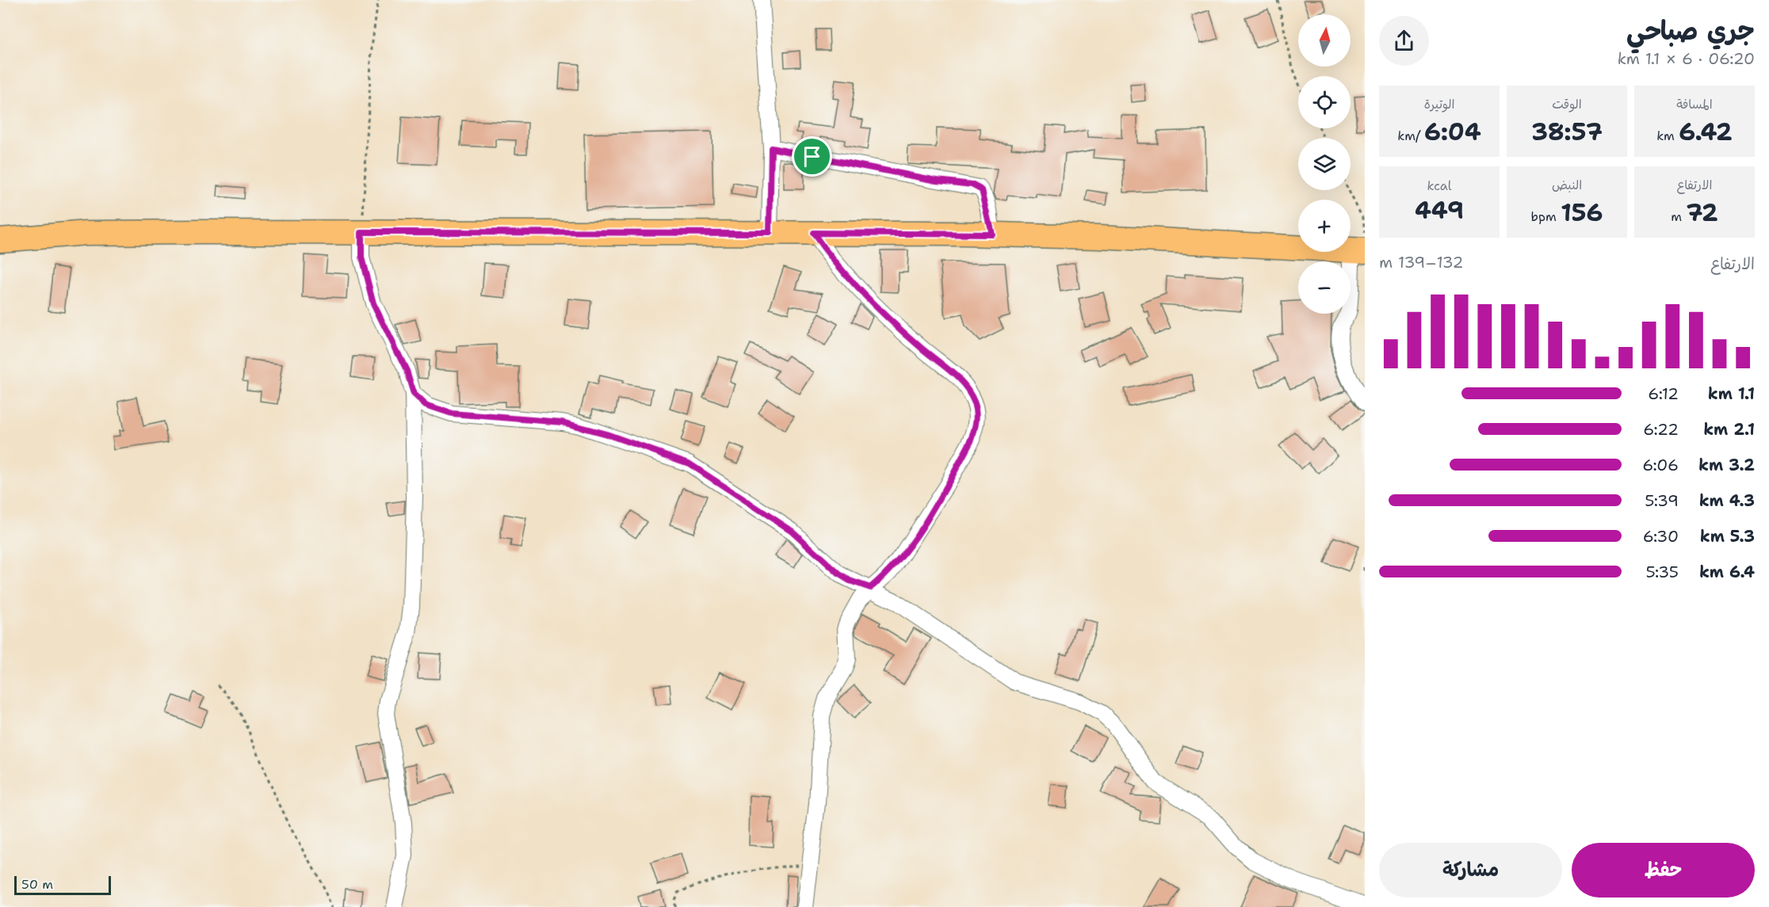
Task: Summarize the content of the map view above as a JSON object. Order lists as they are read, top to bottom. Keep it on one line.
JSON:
{"scale_bar":"50 m","north":"top","page":{"heading":["جري صباحي","06:20 · 6 × 1.1 km"],"map_buttons":["+","−"],"stats":[["المسافة","6.42 km"],["الوقت","38:57"],["الوتيرة","6:04 /km"],["الارتفاع","72 m"],["النبض","156 bpm"],["kcal","449"]],"chart":["الارتفاع","132–139 m"],"list":[{"name":"1.1 km","note":"6:12"},{"name":"2.1 km","note":"6:22"},{"name":"3.2 km","note":"6:06"},{"name":"4.3 km","note":"5:39"},{"name":"5.3 km","note":"6:30"},{"name":"6.4 km","note":"5:35"}],"buttons":["حفظ","مشاركة"],"scale":"50 m"}}
